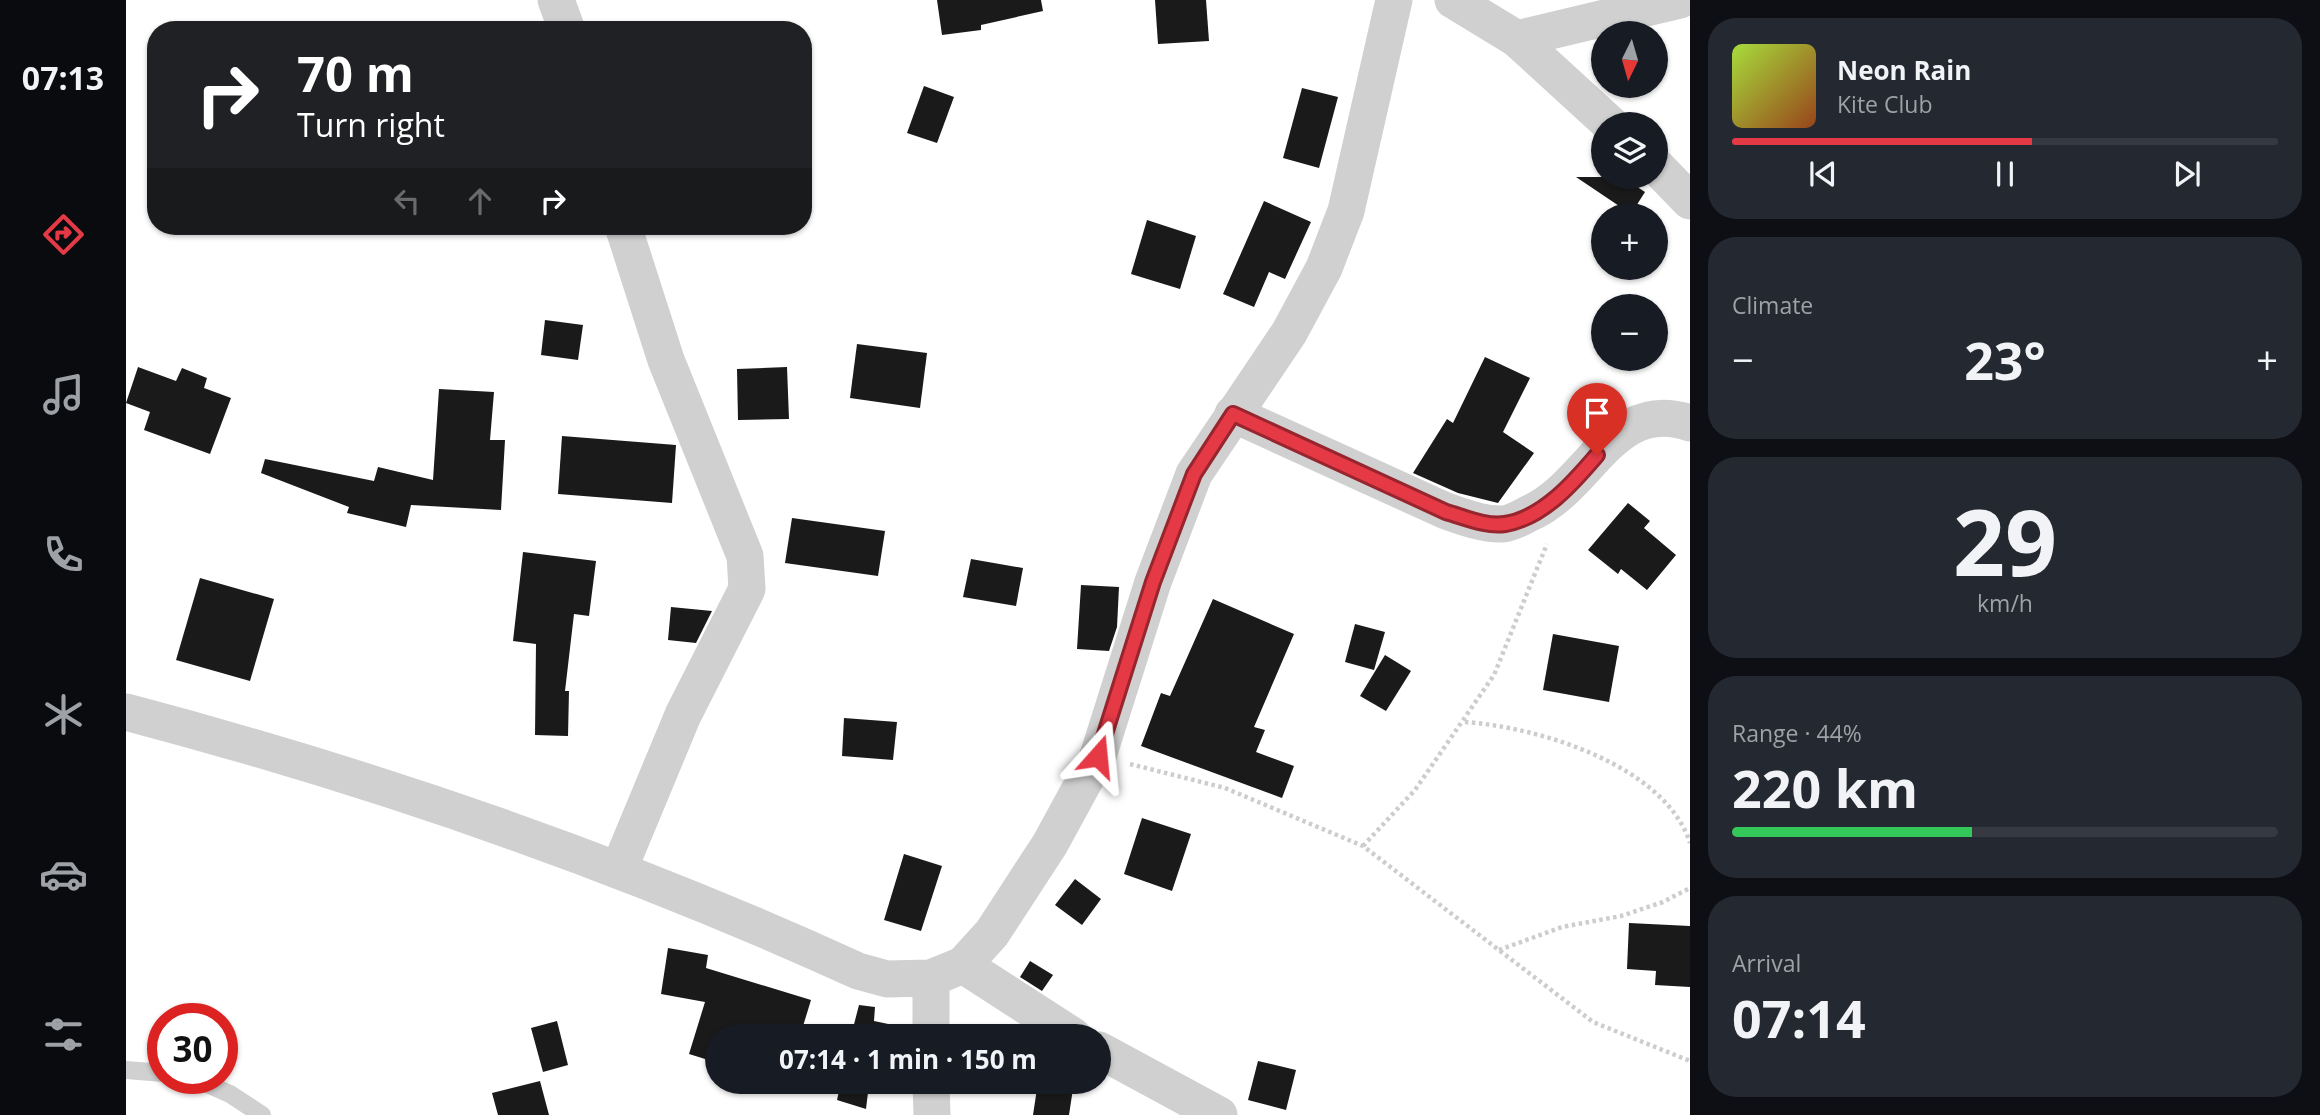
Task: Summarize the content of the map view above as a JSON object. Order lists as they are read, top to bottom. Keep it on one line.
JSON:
{"north":"bottom","page":{"tabs":"07:13","map_buttons":["+","−"],"turn":["70 m","Turn right"],"song":["Neon Rain","Kite Club"],"tile":["Climate",["29","km/h"],["Range · 44%","220 km"],["Arrival","07:14"]],"heat":["−","23°","+"],"limit":"30","trip":"07:14 · 1 min · 150 m"}}
